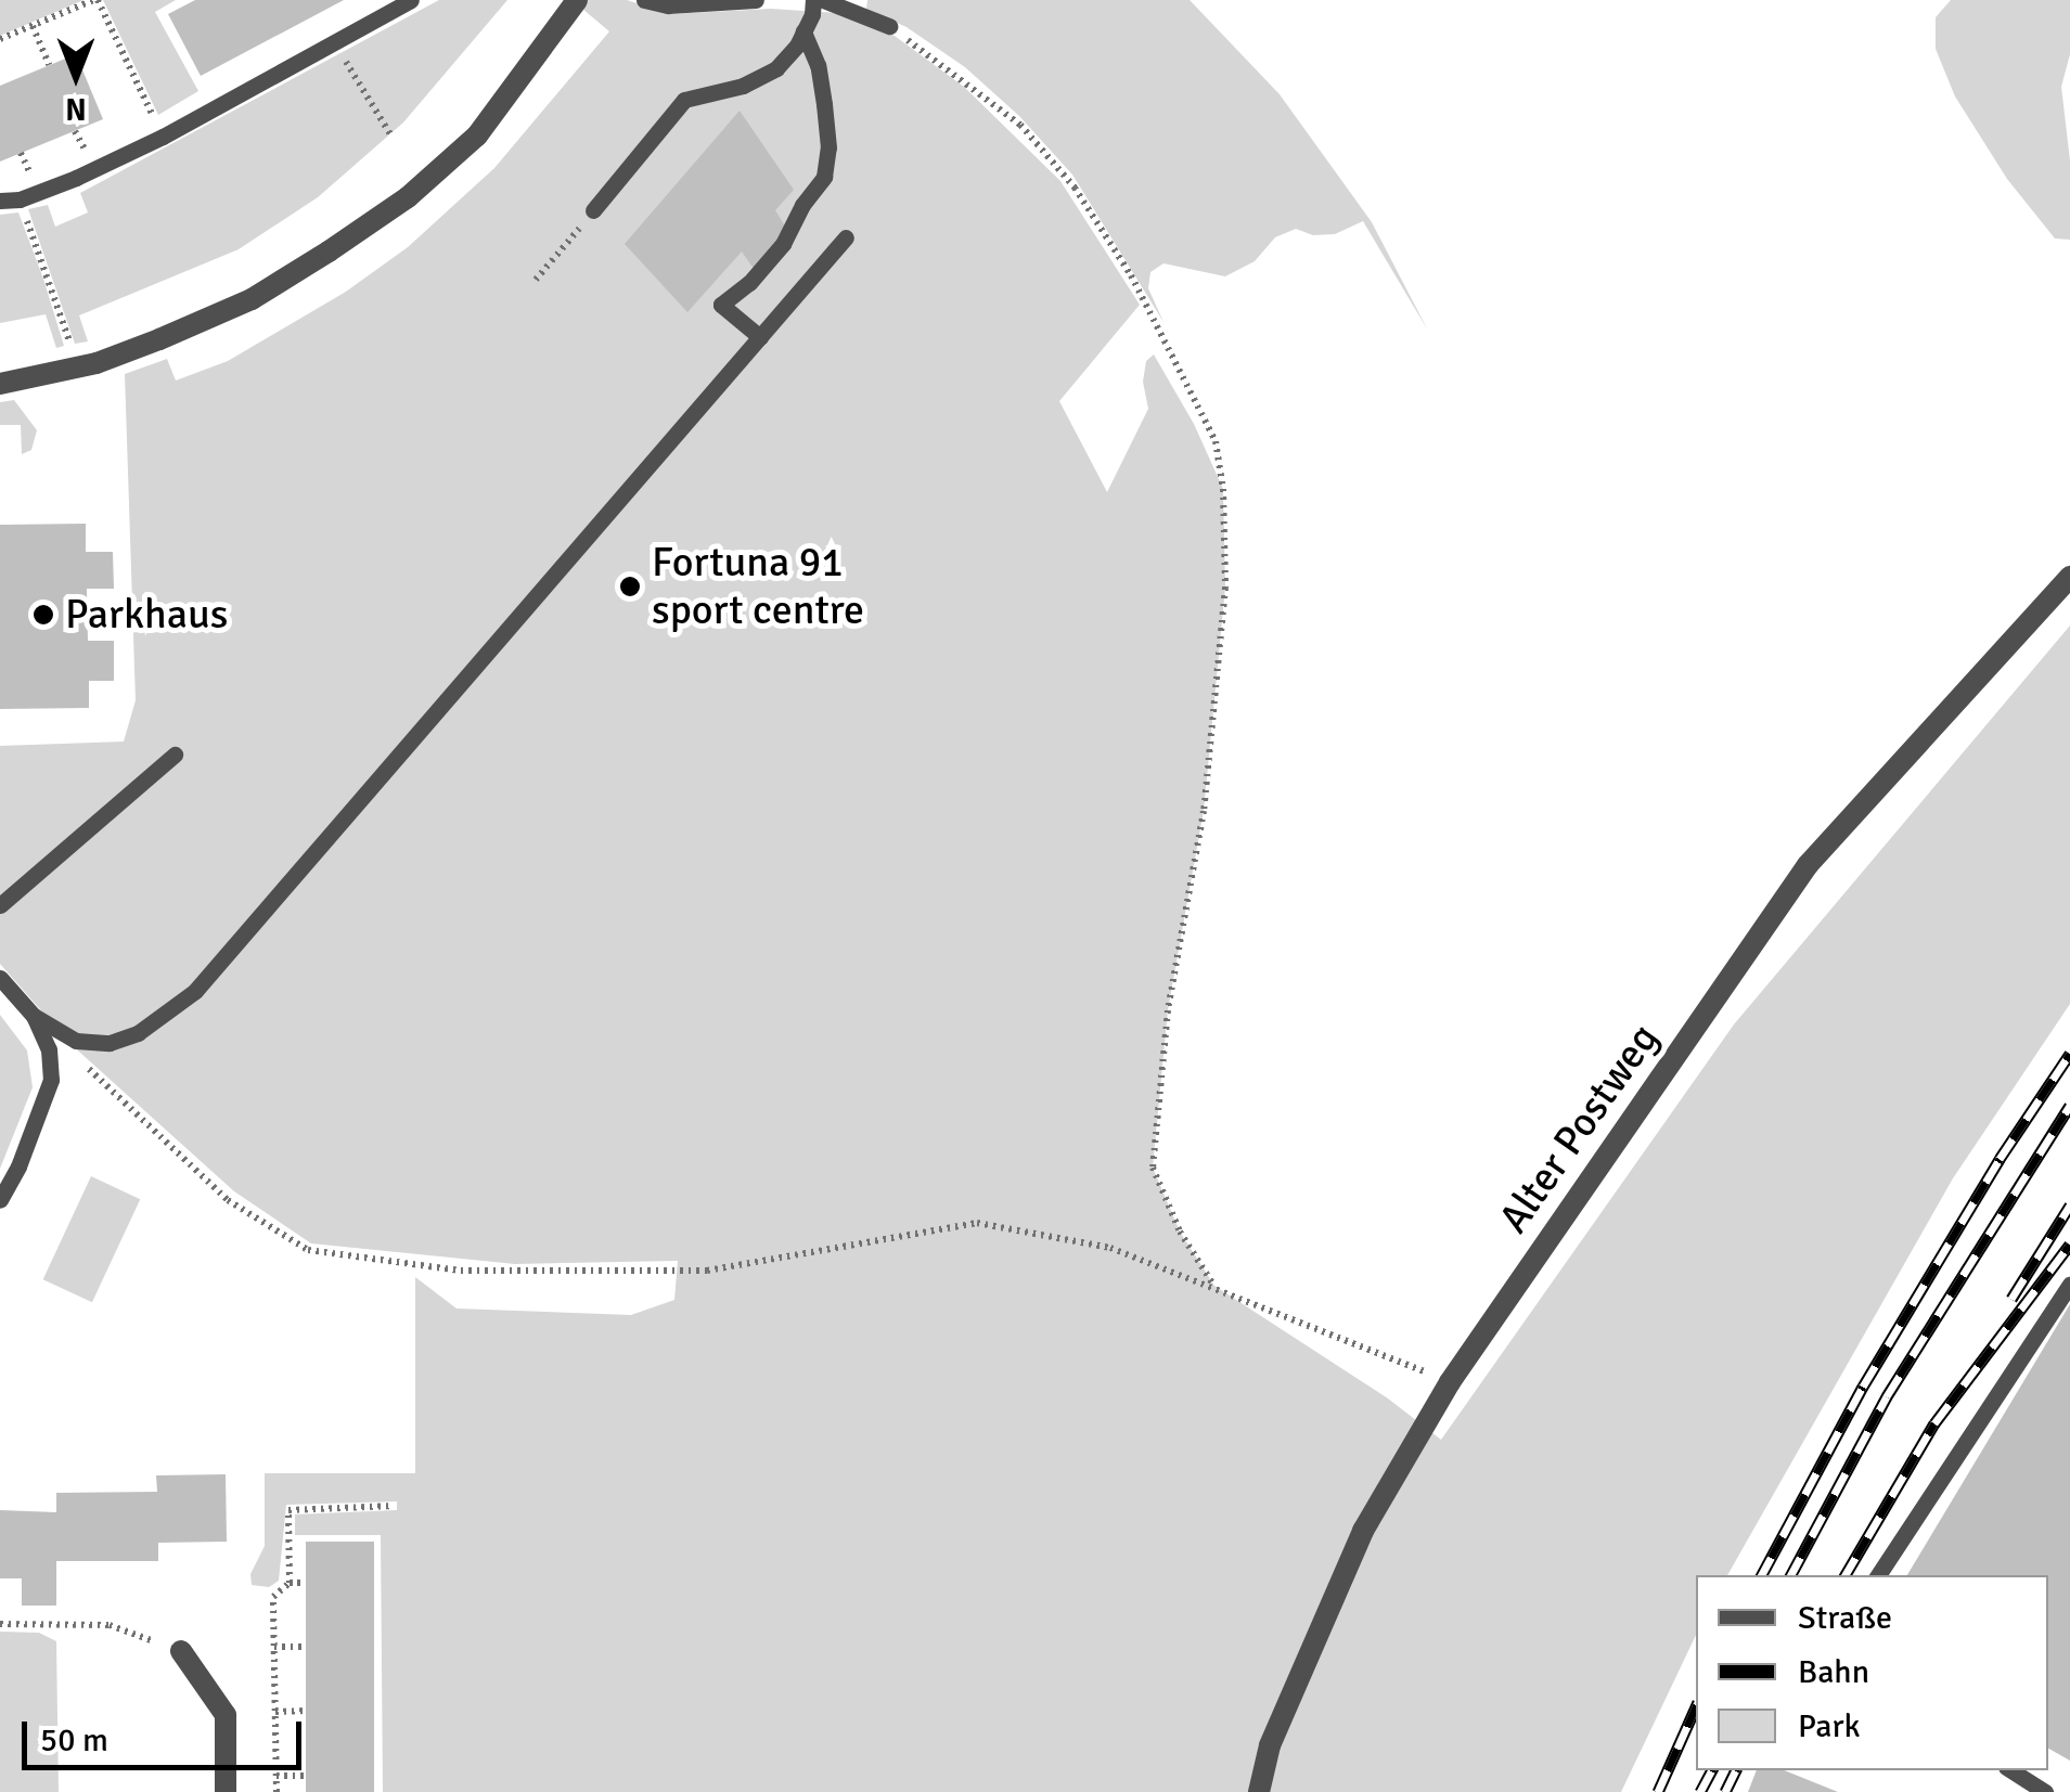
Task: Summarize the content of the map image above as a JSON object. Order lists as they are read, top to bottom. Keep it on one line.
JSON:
{"streets":{"street":["Alter Postweg"]},"places":["Fortuna 91 sport centre","Parkhaus"],"legend":["Straße","Bahn","Park"],"scale_bar":"50 m","north":"bottom"}
